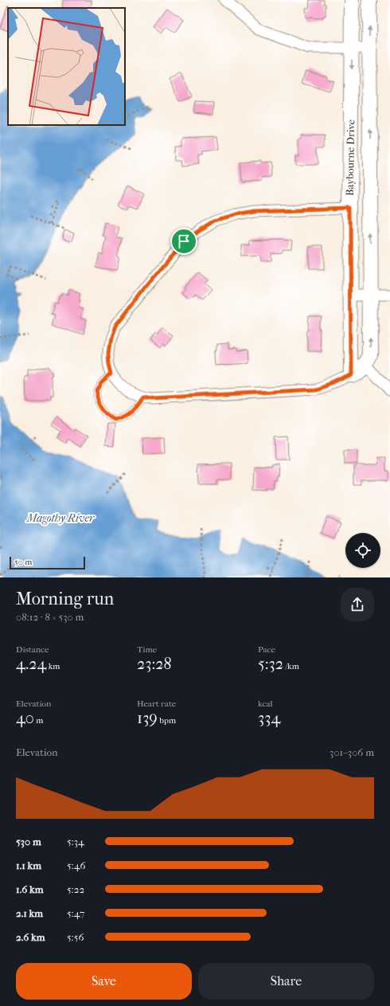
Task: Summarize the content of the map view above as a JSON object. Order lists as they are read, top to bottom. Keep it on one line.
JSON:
{"streets":{"street":["Baybourne Drive"]},"water":["Magothy River"],"scale_bar":"50 m","page":{"scale":"50 m","heading":["Morning run","08:12 · 8 × 530 m"],"stats":[["Distance","4.24 km"],["Time","23:28"],["Pace","5:32 /km"],["Elevation","40 m"],["Heart rate","139 bpm"],["kcal","334"]],"chart":["Elevation","301–306 m"],"list":[{"name":"530 m","note":"5:34"},{"name":"1.1 km","note":"5:46"},{"name":"1.6 km","note":"5:22"},{"name":"2.1 km","note":"5:47"},{"name":"2.6 km","note":"5:56"}],"buttons":["Save","Share"]}}
